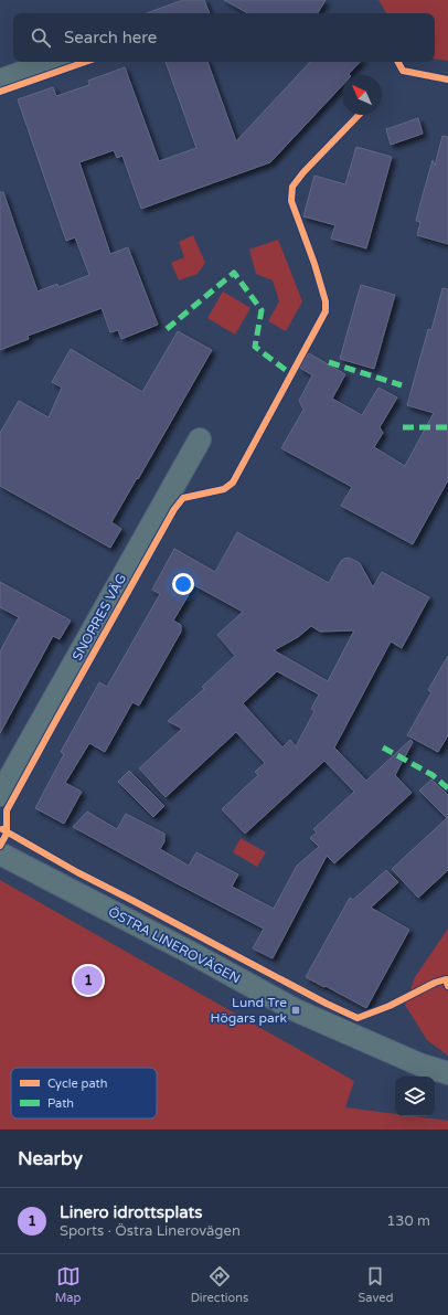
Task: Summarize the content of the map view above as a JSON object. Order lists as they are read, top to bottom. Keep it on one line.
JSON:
{"streets":{"street":["SNORRES VÄG","ÖSTRA LINEROVÄGEN"]},"places":{"transit":["Lund Tre Högars park"]},"legend":["Cycle path","Path"],"north":"top left","page":{"search":"Search here","pins":"1","heading":"Nearby","list":[{"mark":"1","name":"Linero idrottsplats","note":"Sports · Östra Linerovägen","value":"130 m"}],"nav":["Map","Directions","Saved"]}}
